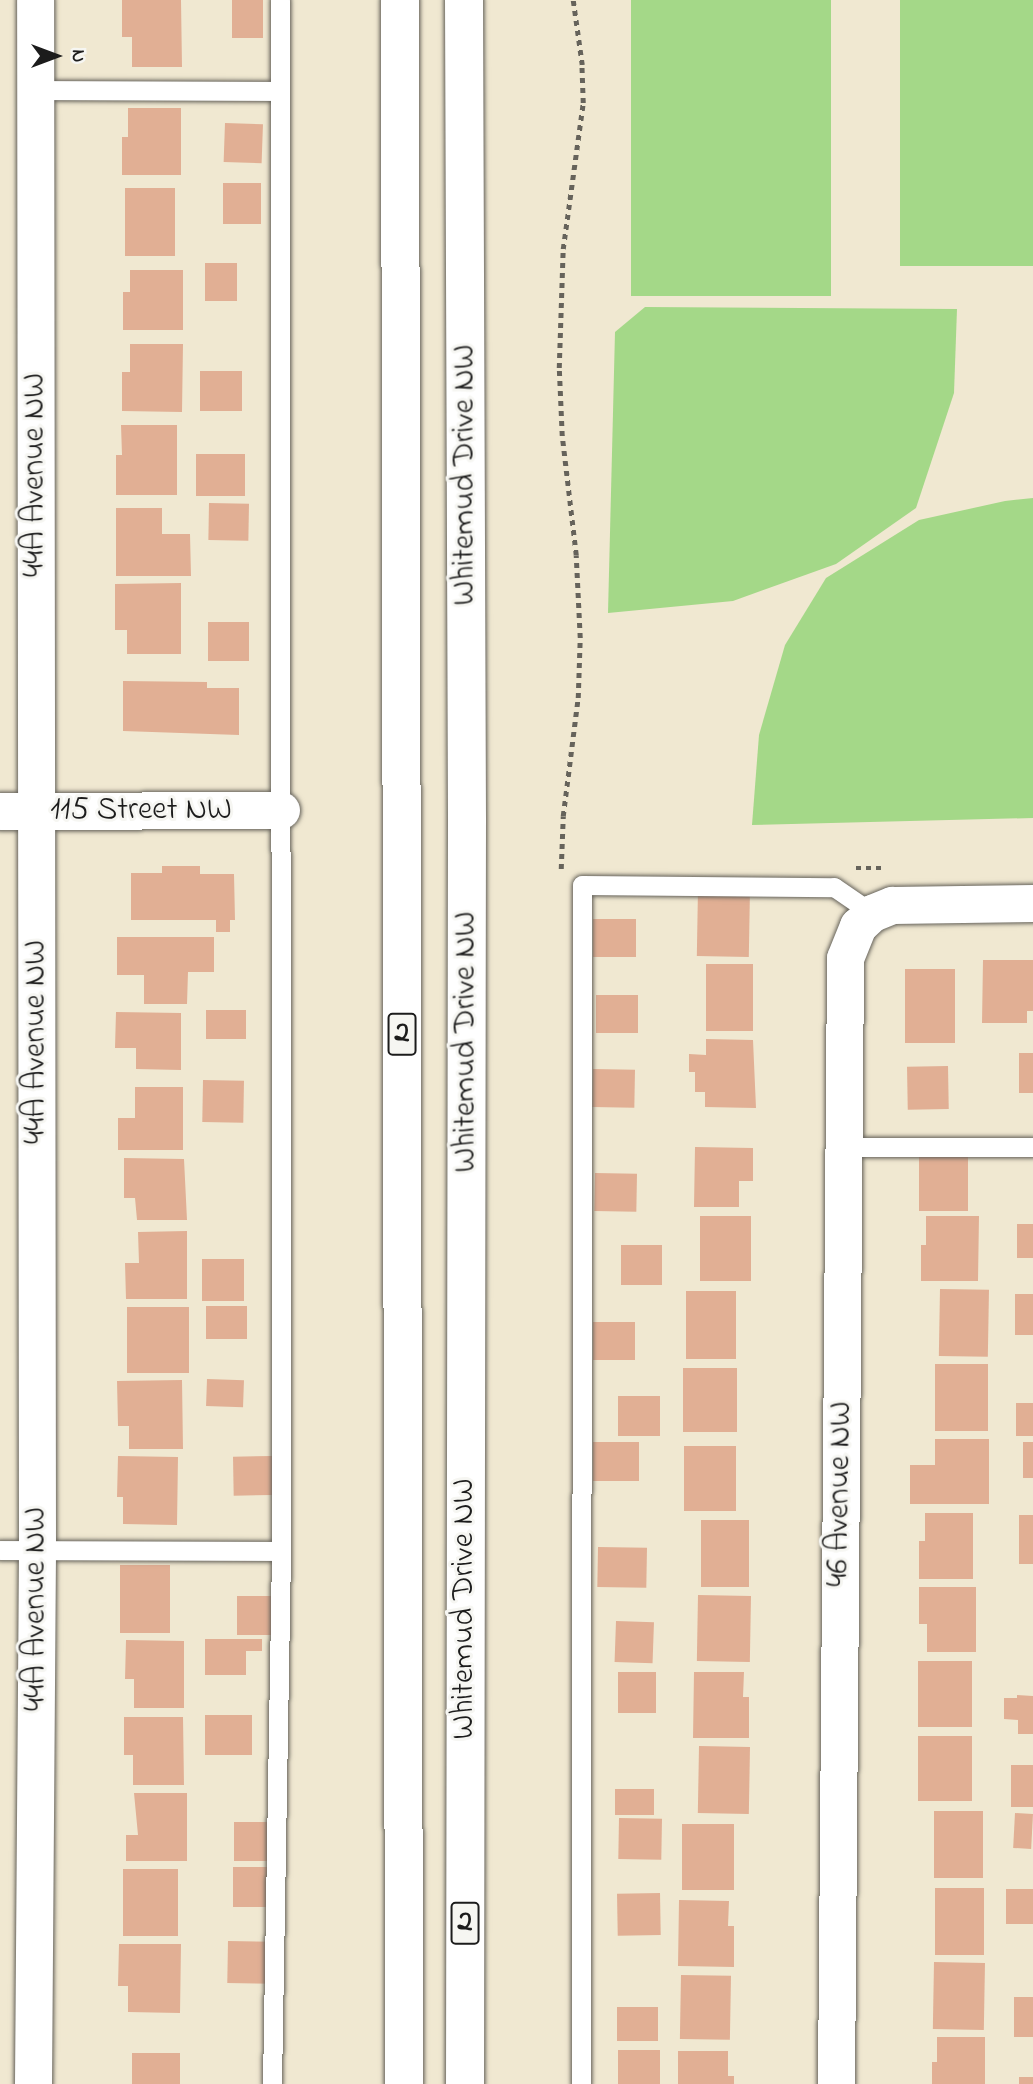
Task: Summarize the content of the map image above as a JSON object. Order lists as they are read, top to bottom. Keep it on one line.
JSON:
{"streets":{"highway":["Whitemud Drive NW","2"],"street":["44A Avenue NW","115 Street NW","46 Avenue NW"]},"crossings":[["44A Avenue NW","115 Street NW"]],"north":"right"}
